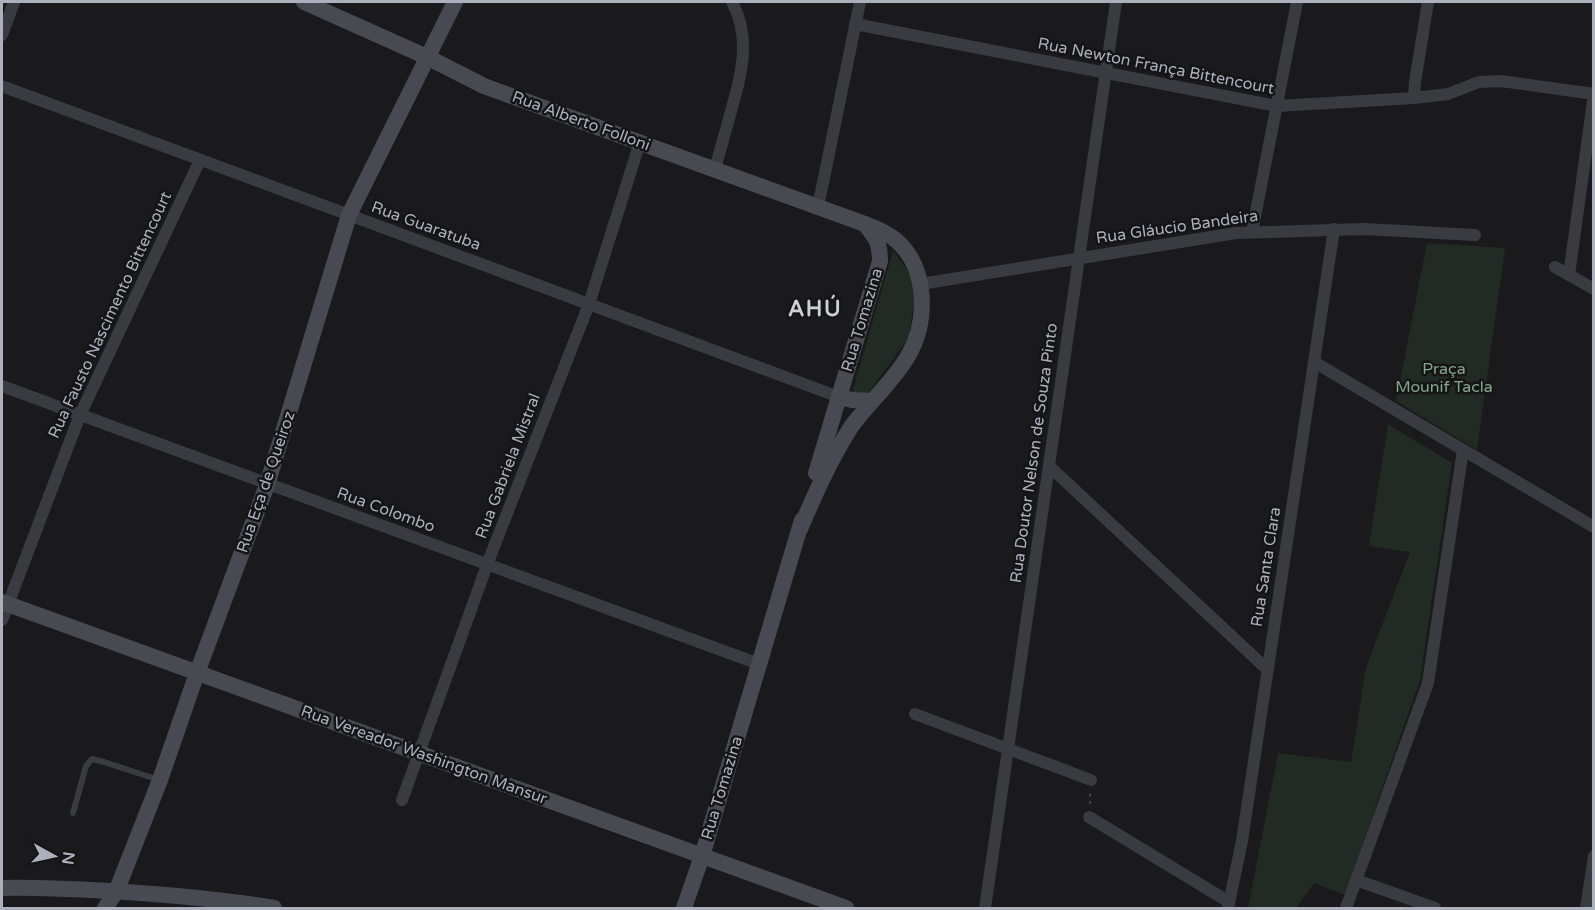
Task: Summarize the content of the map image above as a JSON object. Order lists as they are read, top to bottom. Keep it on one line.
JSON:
{"streets":{"main road":["Rua Alberto Folloni","Rua Tomazina","Rua Eça de Queiroz","Rua Vereador Washington Mansur"],"street":["Rua Newton França Bittencourt","Rua Guaratuba","Rua Gláucio Bandeira","Rua Fausto Nascimento Bittencourt","Rua Doutor Nelson de Souza Pinto","Rua Gabriela Mistral","Rua Colombo","Rua Santa Clara"]},"crossings":[["Rua Newton França Bittencourt","Rua Doutor Nelson de Souza Pinto"],["Rua Alberto Folloni","Rua Tomazina"],["Rua Alberto Folloni","Rua Gabriela Mistral"],["Rua Alberto Folloni","Rua Eça de Queiroz"],["Rua Guaratuba","Rua Fausto Nascimento Bittencourt"],["Rua Guaratuba","Rua Tomazina"],["Rua Guaratuba","Rua Gabriela Mistral"],["Rua Guaratuba","Rua Eça de Queiroz"],["Rua Gláucio Bandeira","Rua Tomazina"],["Rua Gláucio Bandeira","Rua Doutor Nelson de Souza Pinto"],["Rua Gláucio Bandeira","Rua Santa Clara"],["Rua Fausto Nascimento Bittencourt","Rua Colombo"],["Rua Fausto Nascimento Bittencourt","Rua Vereador Washington Mansur"],["Rua Tomazina","Rua Colombo"],["Rua Tomazina","Rua Vereador Washington Mansur"],["Rua Gabriela Mistral","Rua Colombo"],["Rua Gabriela Mistral","Rua Vereador Washington Mansur"],["Rua Eça de Queiroz","Rua Colombo"],["Rua Eça de Queiroz","Rua Vereador Washington Mansur"]],"districts":["AHÚ"],"parks":["Praça Mounif Tacla"],"north":"right"}
